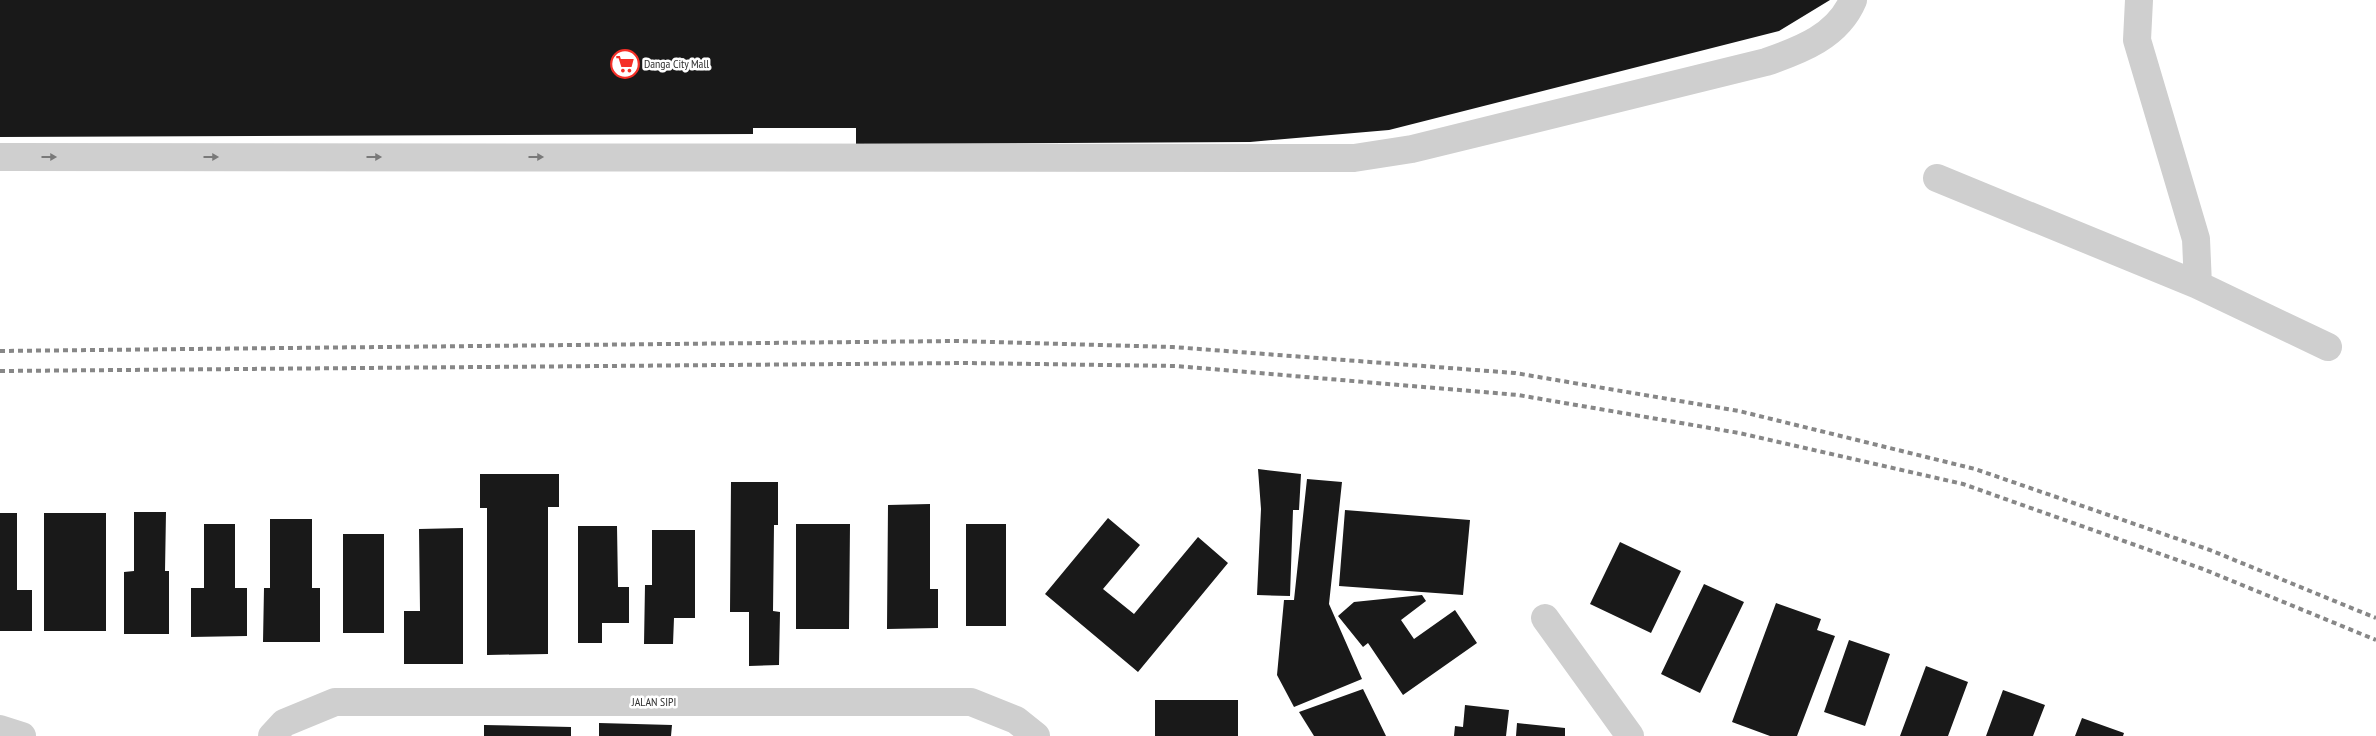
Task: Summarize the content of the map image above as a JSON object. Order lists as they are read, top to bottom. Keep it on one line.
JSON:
{"streets":{"street":["JALAN SIPI"]},"places":{"supermarket":["Danga City Mall"]}}
